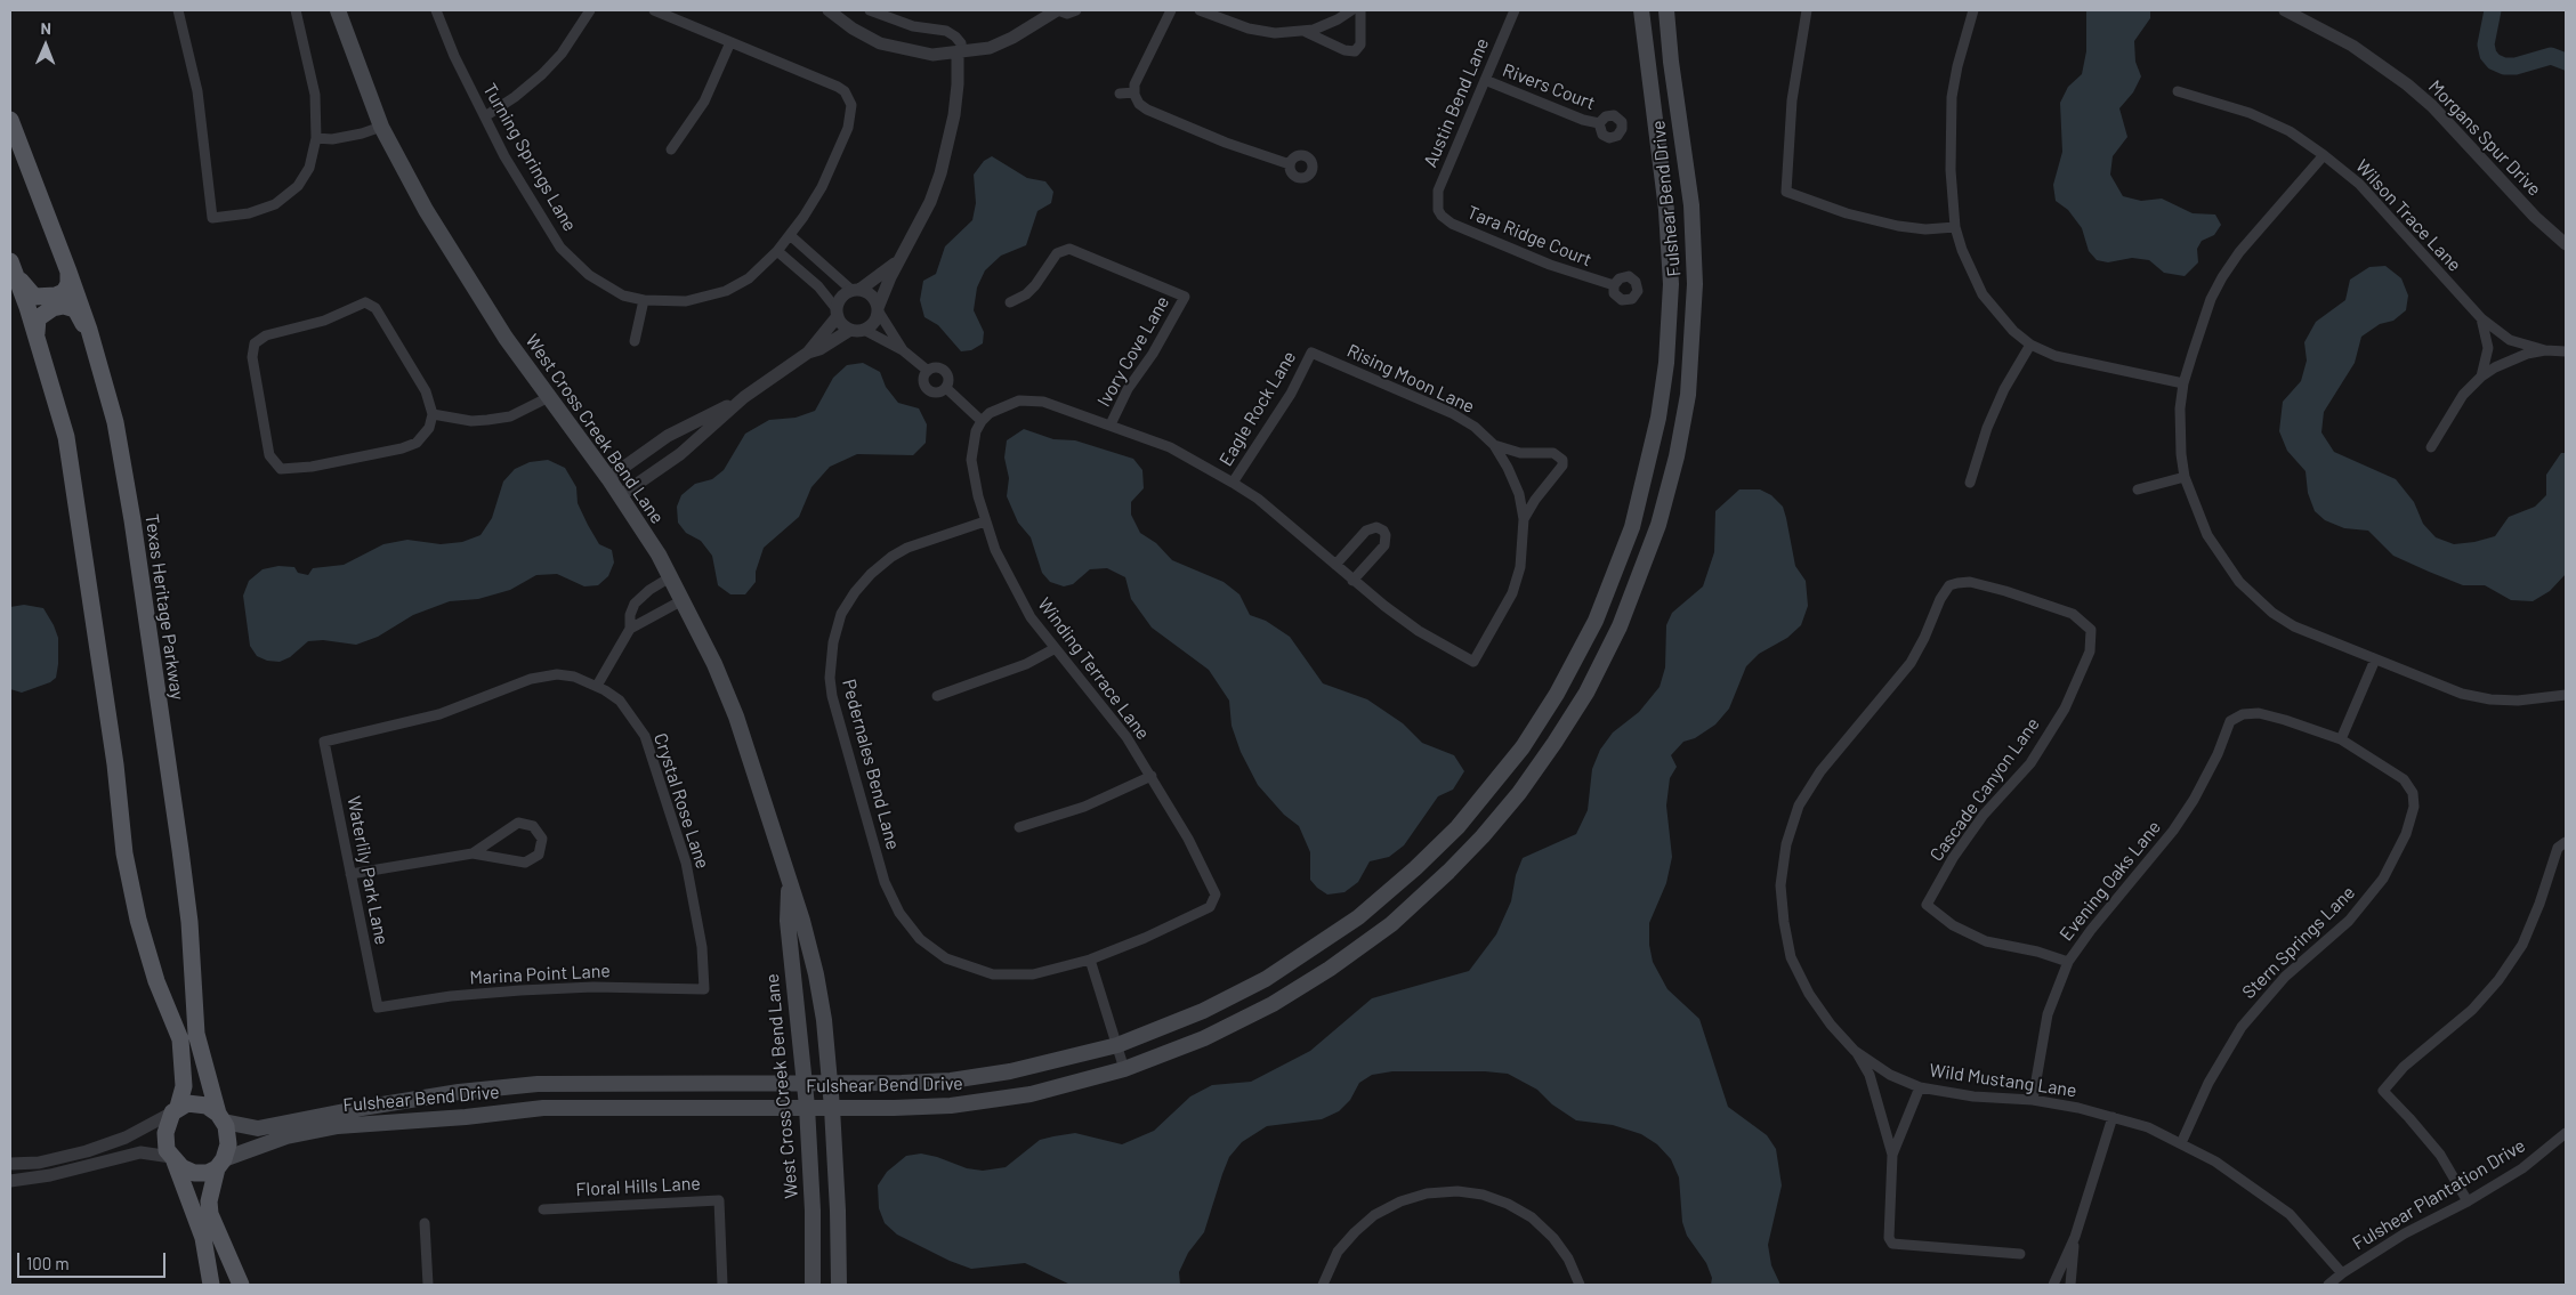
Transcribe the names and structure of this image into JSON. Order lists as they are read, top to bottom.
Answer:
{
  "streets": {
    "main road": ["Fulshear Bend Drive", "West Cross Creek Bend Lane", "Texas Heritage Parkway"],
    "street": [
      "Rivers Court",
      "Austin Bend Lane",
      "Morgans Spur Drive",
      "Turning Springs Lane",
      "Wilson Trace Lane",
      "Tara Ridge Court",
      "Ivory Cove Lane",
      "Rising Moon Lane",
      "Eagle Rock Lane",
      "Winding Terrace Lane",
      "Pedernales Bend Lane",
      "Cascade Canyon Lane",
      "Crystal Rose Lane",
      "Waterlily Park Lane",
      "Evening Oaks Lane",
      "Stern Springs Lane",
      "Marina Point Lane",
      "Wild Mustang Lane",
      "Floral Hills Lane",
      "Fulshear Plantation Drive"
    ]
  },
  "crossings": [
    ["Rivers Court", "Austin Bend Lane"],
    ["Austin Bend Lane", "Tara Ridge Court"],
    ["Fulshear Bend Drive", "West Cross Creek Bend Lane"],
    ["Fulshear Bend Drive", "Texas Heritage Parkway"],
    ["Rising Moon Lane", "Eagle Rock Lane"],
    ["Winding Terrace Lane", "Pedernales Bend Lane"],
    ["Cascade Canyon Lane", "Evening Oaks Lane"],
    ["Cascade Canyon Lane", "Wild Mustang Lane"],
    ["Crystal Rose Lane", "Waterlily Park Lane"],
    ["Crystal Rose Lane", "Marina Point Lane"],
    ["Waterlily Park Lane", "Marina Point Lane"],
    ["Evening Oaks Lane", "Stern Springs Lane"],
    ["Evening Oaks Lane", "Wild Mustang Lane"],
    ["Stern Springs Lane", "Wild Mustang Lane"],
    ["Wild Mustang Lane", "Fulshear Plantation Drive"]
  ],
  "scale_bar": "100 m",
  "north": "top"
}
